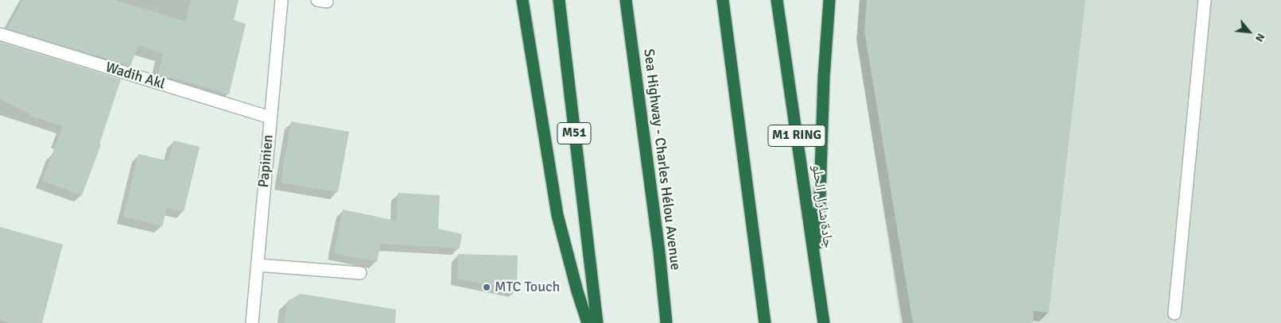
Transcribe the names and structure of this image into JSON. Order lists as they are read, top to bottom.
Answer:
{
  "streets": {
    "highway": [
      "M51",
      "M1 RING",
      "Sea Highway - Charles Hélou Avenue",
      "جادة شارل الحلو"
    ],
    "street": ["Wadih Akl", "Papinien"]
  },
  "crossings": [
    ["Wadih Akl", "Papinien"]
  ],
  "places": ["MTC Touch"],
  "north": "bottom right"
}
